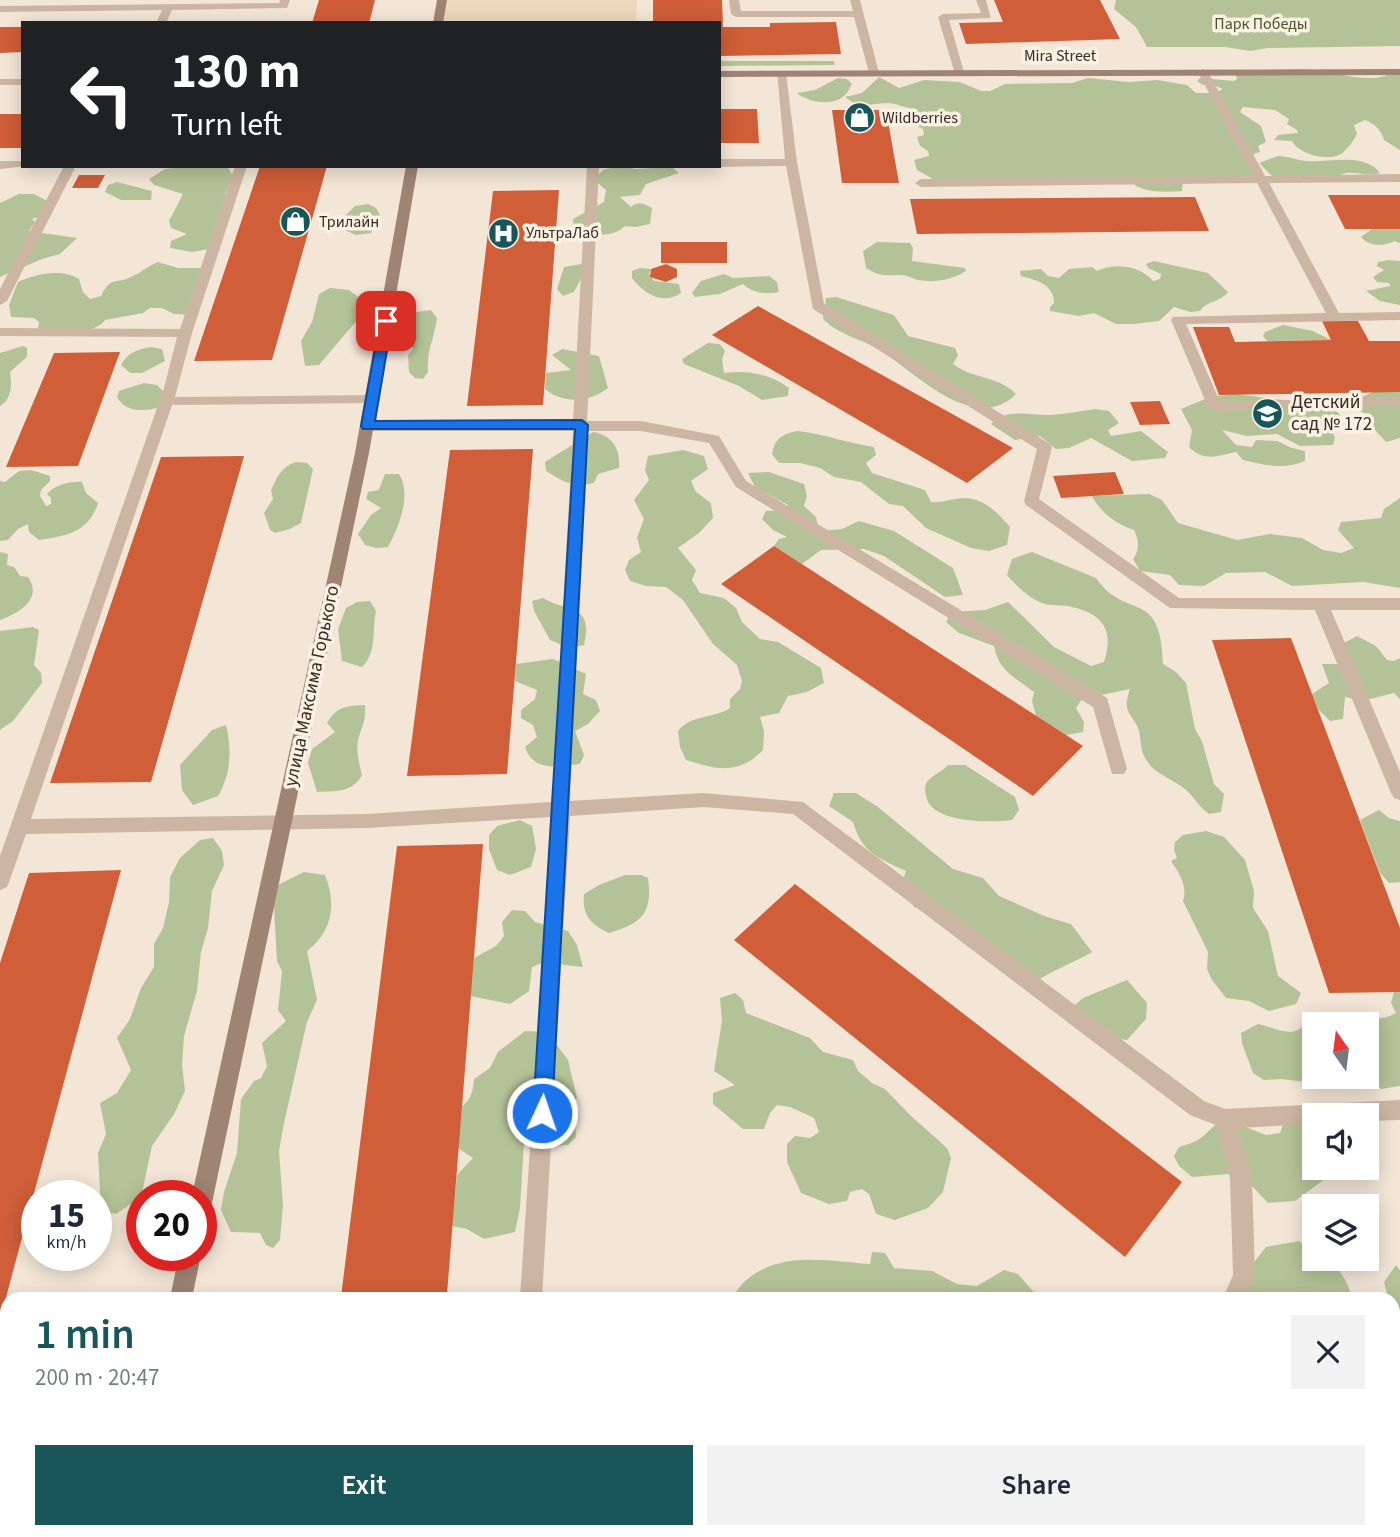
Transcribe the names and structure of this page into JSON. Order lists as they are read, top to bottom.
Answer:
{
  "streets": {
    "main road": ["Mira Street", "улица Максима Горького"]
  },
  "parks": ["Парк Победы"],
  "places": {
    "shop": ["Wildberries", "Трилайн"],
    "hospital": ["УльтраЛаб"],
    "school or university": ["Детский сад № 172"]
  },
  "north": "top",
  "page": {
    "turn": ["130 m", "Turn left"],
    "speed": "15 km/h",
    "limit": "20",
    "heading": ["1 min", "200 m · 20:47"],
    "buttons": ["Exit", "Share"]
  }
}
